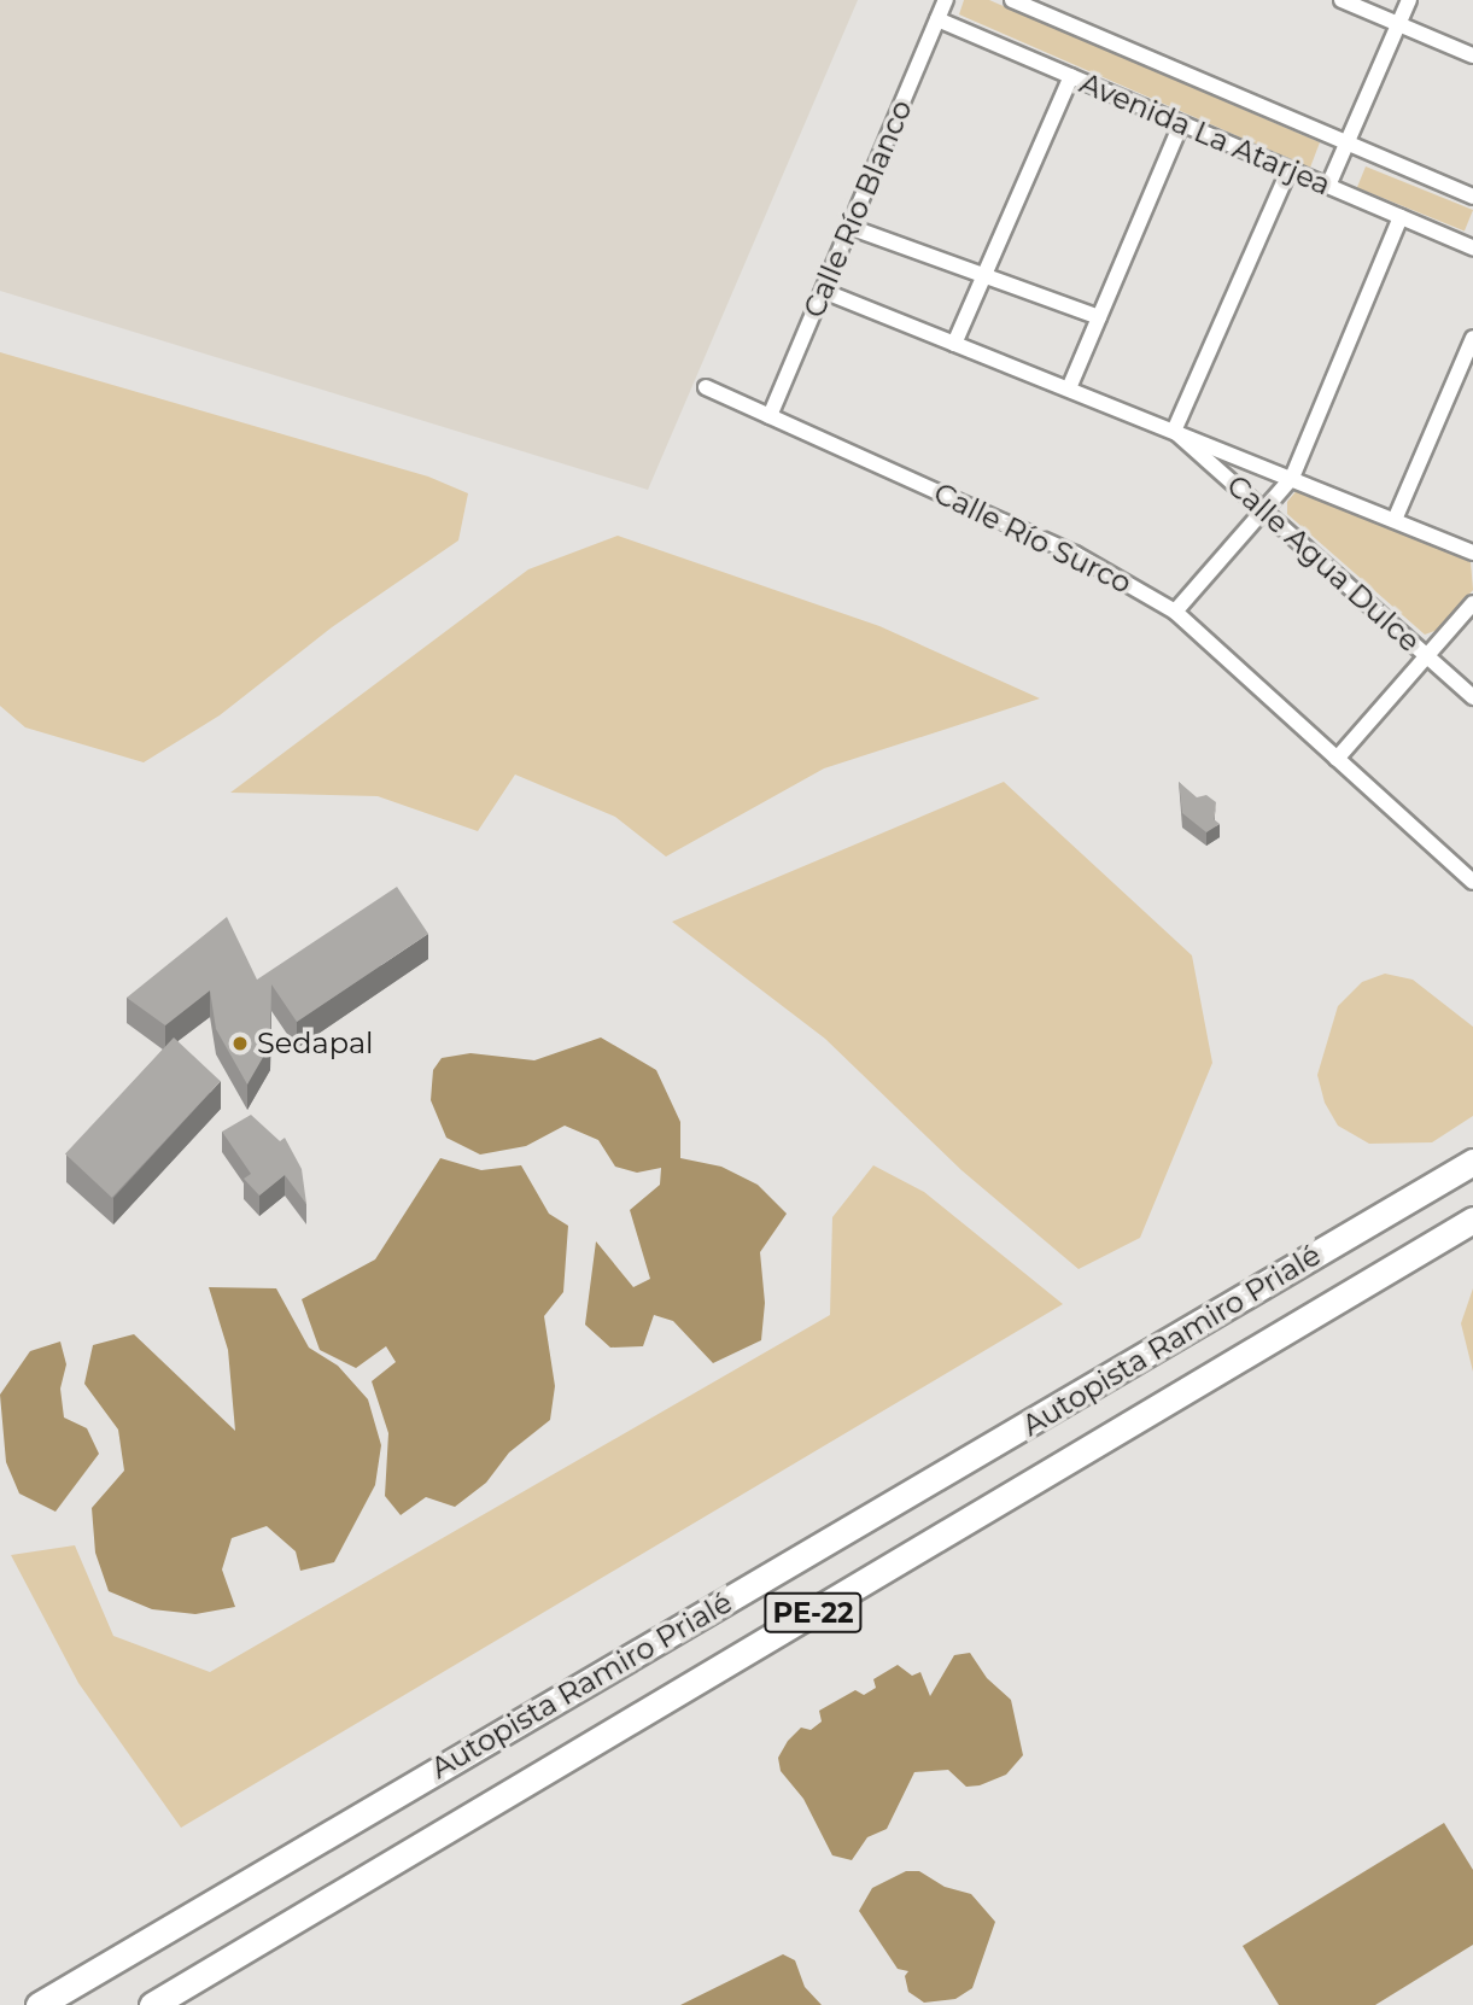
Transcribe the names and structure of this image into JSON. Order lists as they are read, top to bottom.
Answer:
{
  "streets": {
    "highway": ["Autopista Ramiro Prialé", "PE-22"],
    "street": [
      "Avenida La Atarjea",
      "Calle Río Blanco",
      "Calle Río Surco",
      "Calle Agua Dulce"
    ]
  },
  "crossings": [
    ["Avenida La Atarjea", "Calle Río Blanco"],
    ["Calle Río Blanco", "Calle Río Surco"],
    ["Calle Río Blanco", "Calle Agua Dulce"]
  ],
  "places": ["Sedapal"]
}
